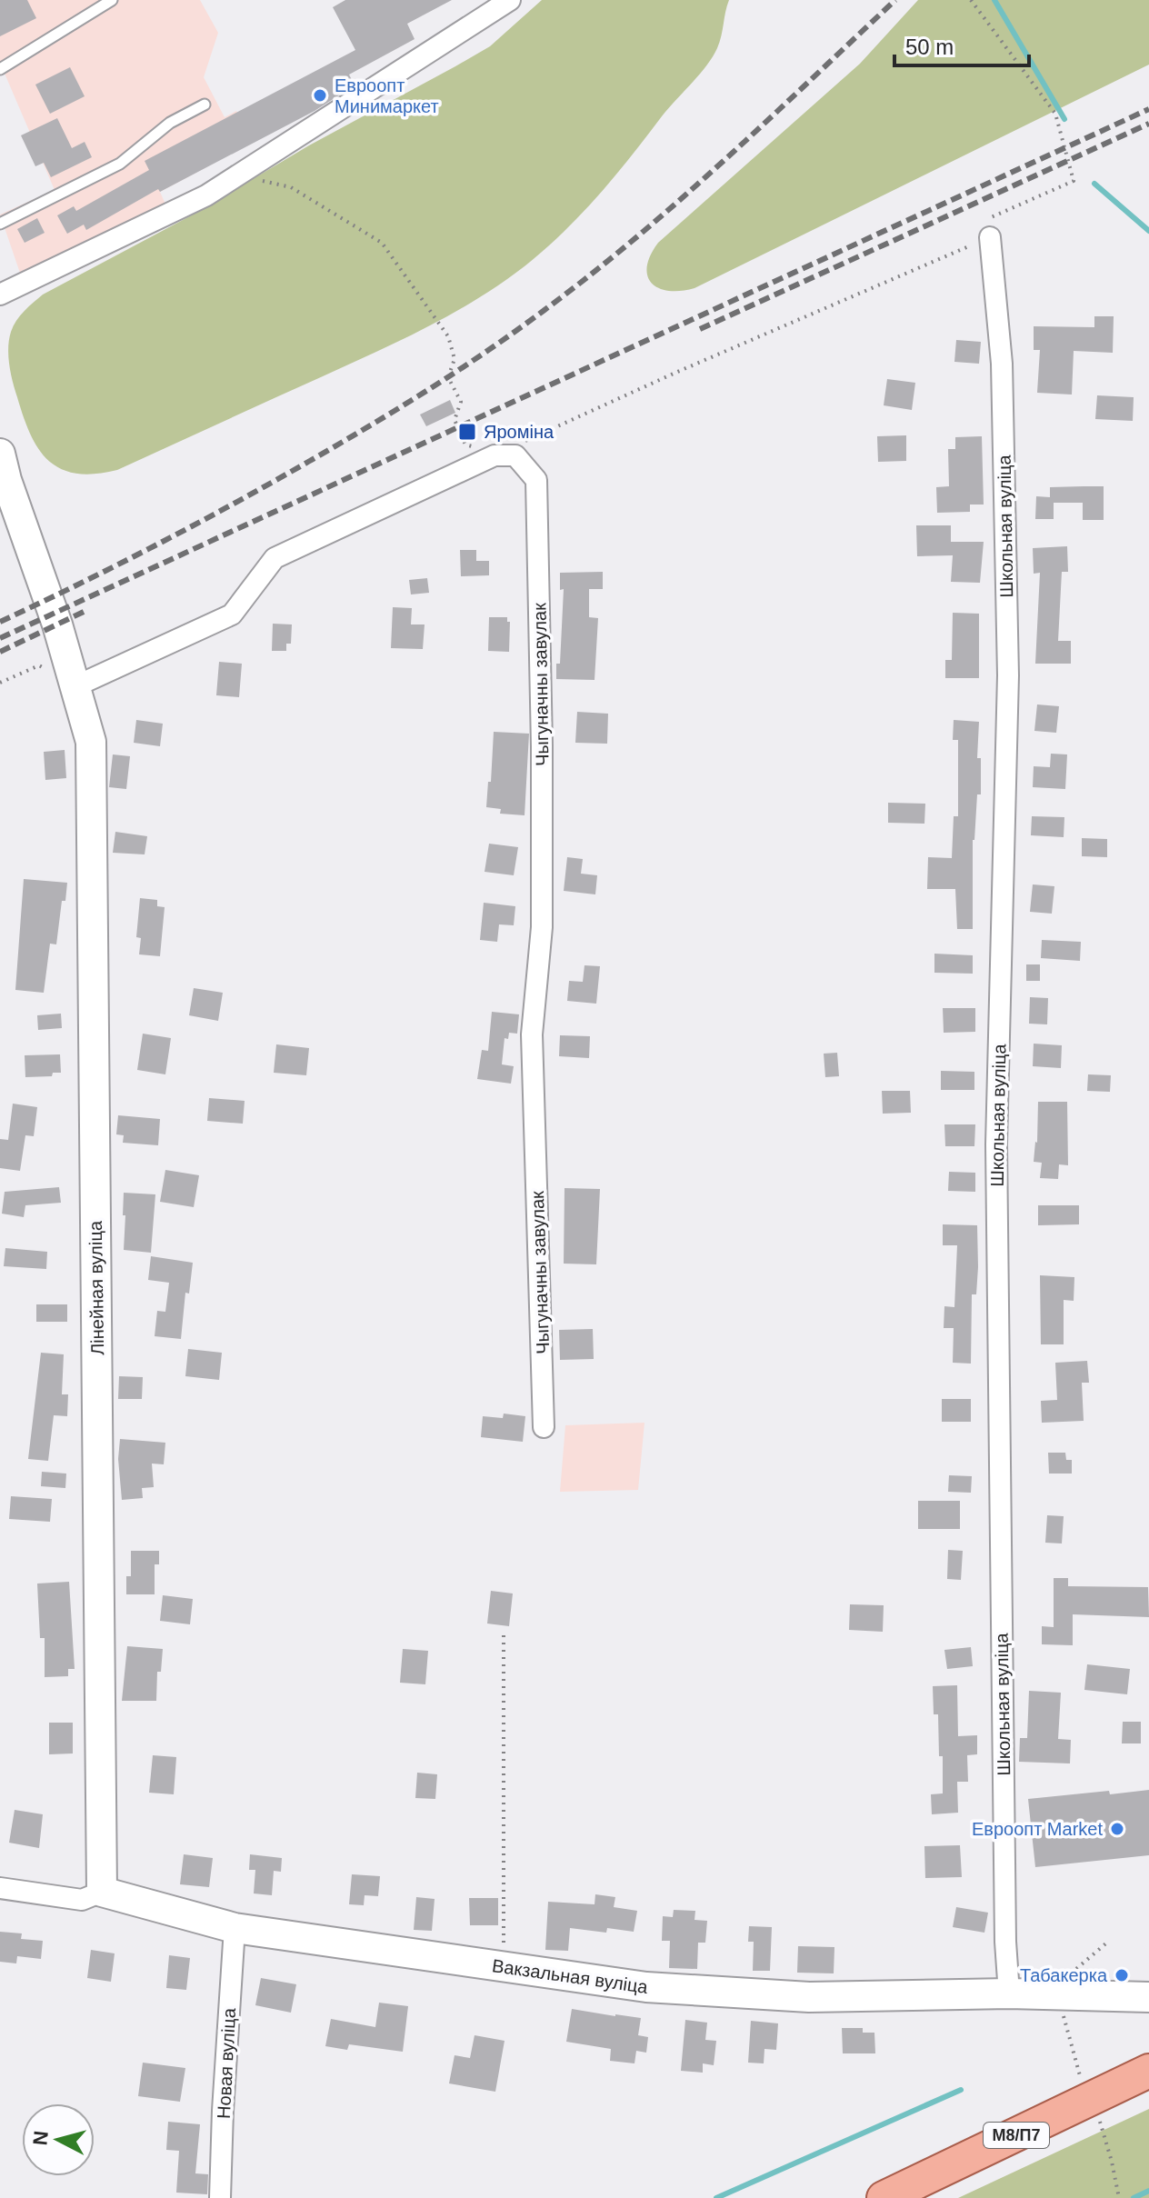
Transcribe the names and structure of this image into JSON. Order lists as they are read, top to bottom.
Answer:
{
  "streets": {
    "main road": ["М8/П7"],
    "street": [
      "Школьная вуліца",
      "Чыгуначны завулак",
      "Лінейная вуліца",
      "Вакзальная вуліца",
      "Новая вуліца"
    ]
  },
  "crossings": [
    ["Школьная вуліца", "Вакзальная вуліца"],
    ["Лінейная вуліца", "Вакзальная вуліца"],
    ["Вакзальная вуліца", "Новая вуліца"]
  ],
  "places": {
    "other": ["Евроопт Минимаркет", "Евроопт Market", "Табакерка"],
    "transit": ["Яроміна"]
  },
  "scale_bar": "50 m",
  "north": "left"
}
